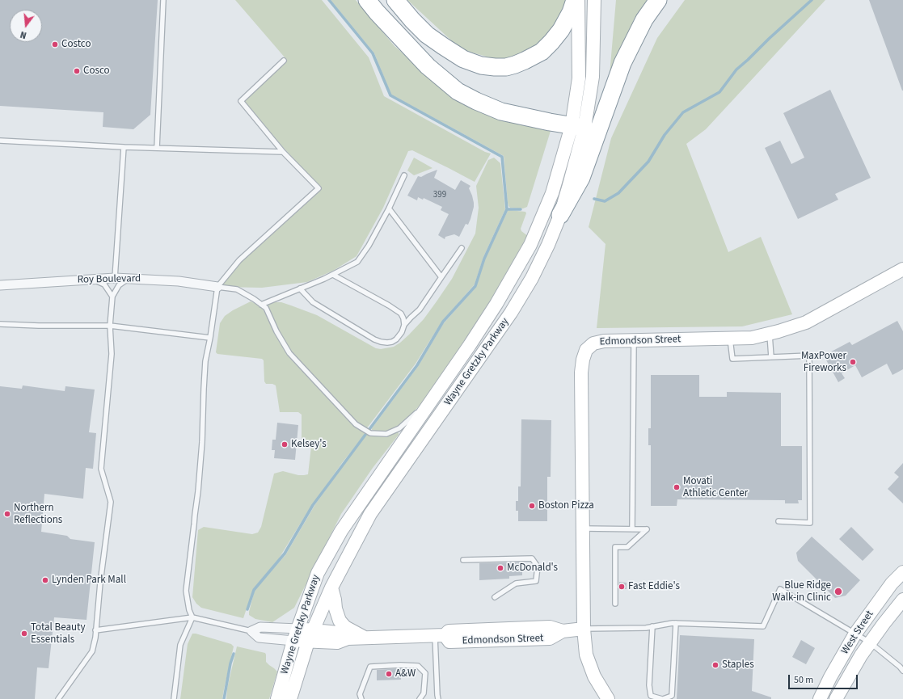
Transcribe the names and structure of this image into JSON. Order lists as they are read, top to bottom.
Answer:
{
  "streets": {
    "main road": ["Edmondson Street", "Wayne Gretzky Parkway", "West Street"],
    "street": ["Roy Boulevard"]
  },
  "crossings": [
    ["Edmondson Street", "Wayne Gretzky Parkway"]
  ],
  "places": [
    "Costco",
    "Cosco",
    "MaxPower Fireworks",
    "Kelsey's",
    "Movati Athletic Center",
    "Boston Pizza",
    "Northern Reflections",
    "McDonald's",
    "Lynden Park Mall",
    "Fast Eddie's",
    "Blue Ridge Walk-in Clinic",
    "Total Beauty Essentials",
    "Staples",
    "A&W"
  ],
  "house_numbers": ["399"],
  "scale_bar": "50 m",
  "north": "bottom"
}
